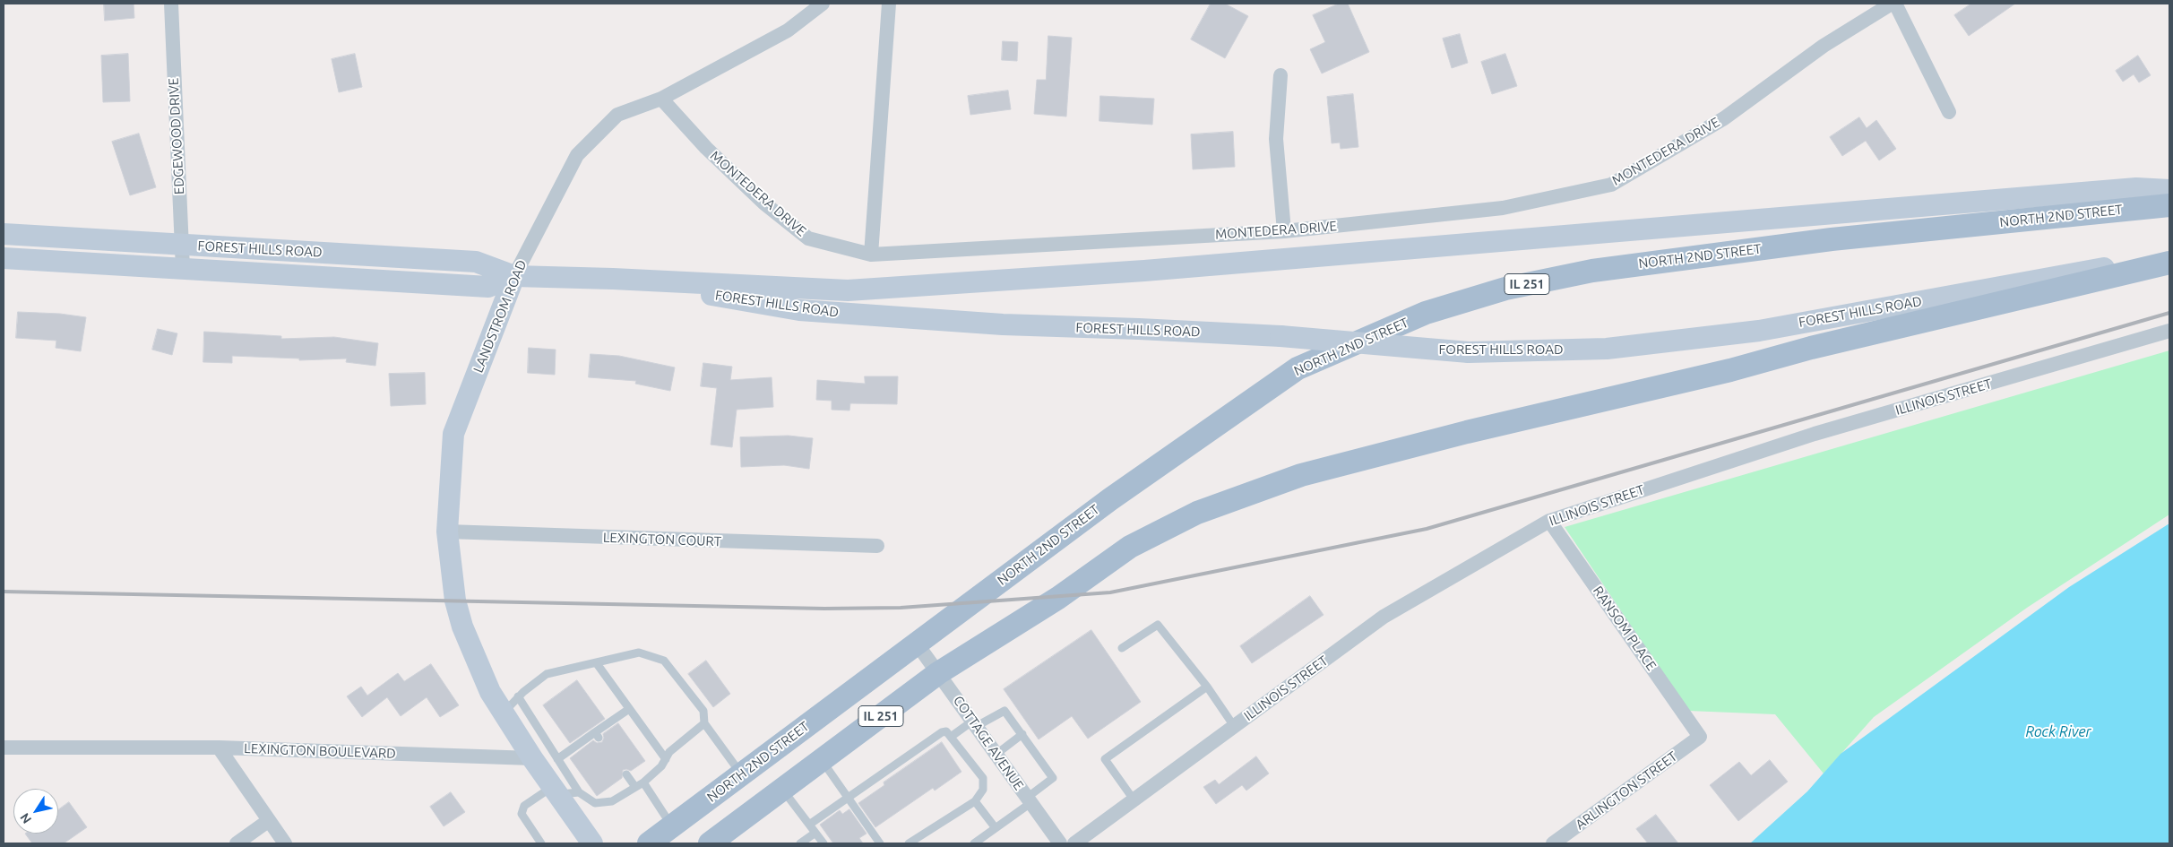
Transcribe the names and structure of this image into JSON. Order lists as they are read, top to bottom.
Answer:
{
  "streets": {
    "main road": ["NORTH 2ND STREET", "IL 251"],
    "street": [
      "EDGEWOOD DRIVE",
      "MONTEDERA DRIVE",
      "FOREST HILLS ROAD",
      "LANDSTROM ROAD",
      "ILLINOIS STREET",
      "LEXINGTON COURT",
      "RANSOM PLACE",
      "COTTAGE AVENUE",
      "LEXINGTON BOULEVARD",
      "ARLINGTON STREET"
    ]
  },
  "crossings": [
    ["EDGEWOOD DRIVE", "FOREST HILLS ROAD"],
    ["MONTEDERA DRIVE", "LANDSTROM ROAD"],
    ["NORTH 2ND STREET", "COTTAGE AVENUE"],
    ["FOREST HILLS ROAD", "LANDSTROM ROAD"],
    ["IL 251", "COTTAGE AVENUE"],
    ["LANDSTROM ROAD", "LEXINGTON COURT"],
    ["LANDSTROM ROAD", "LEXINGTON BOULEVARD"],
    ["ILLINOIS STREET", "RANSOM PLACE"],
    ["RANSOM PLACE", "ARLINGTON STREET"]
  ],
  "water": ["Rock River"],
  "north": "bottom left"
}
